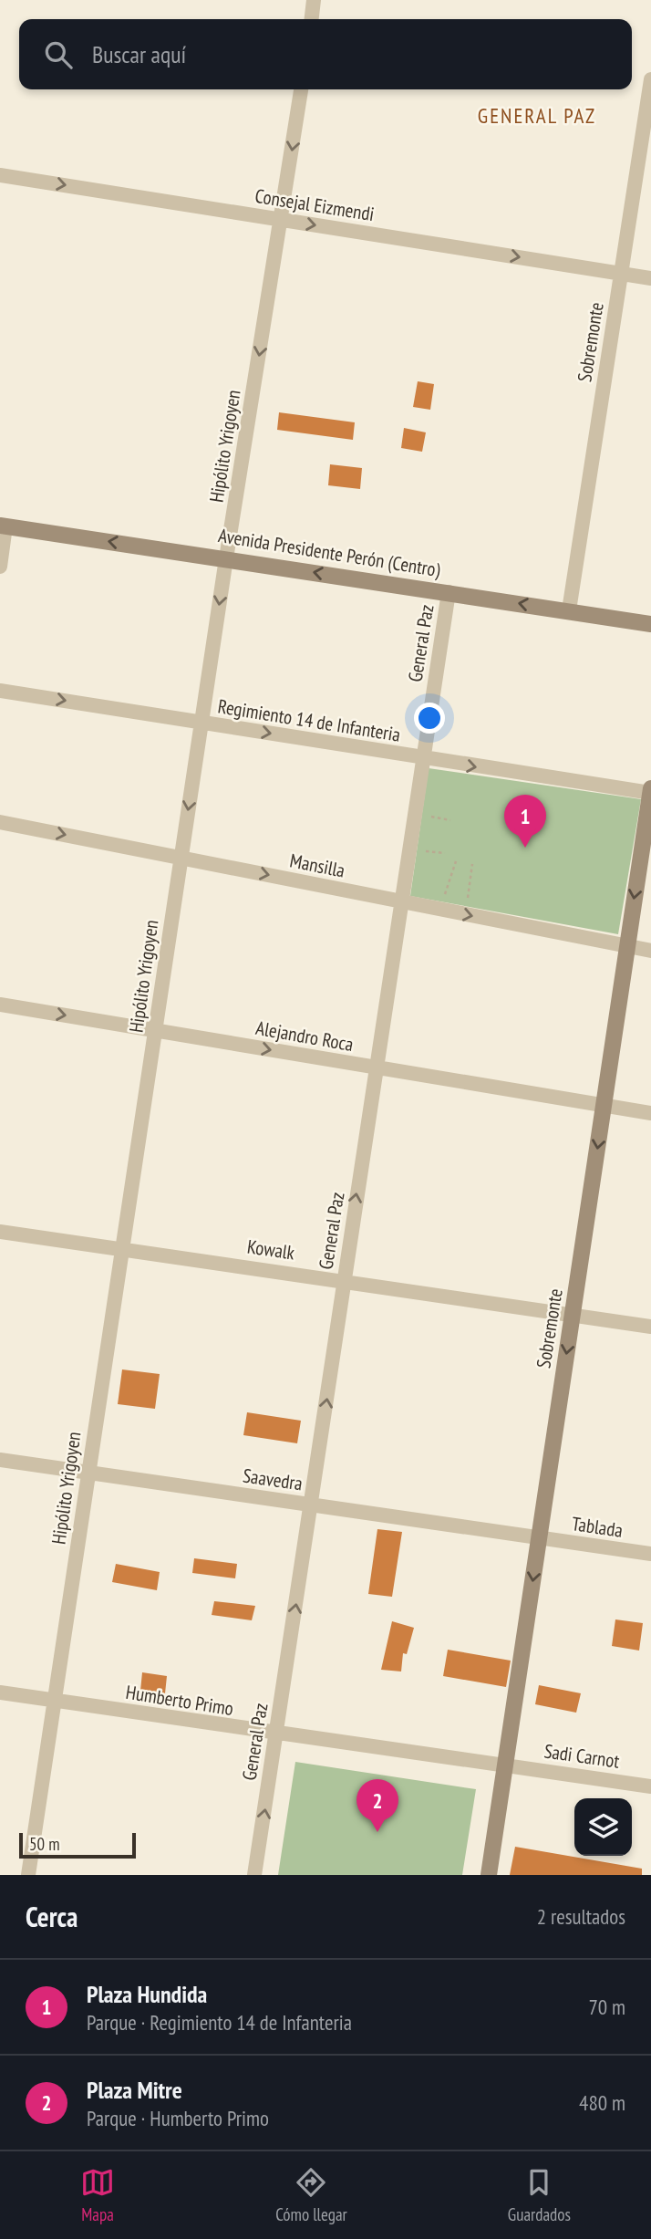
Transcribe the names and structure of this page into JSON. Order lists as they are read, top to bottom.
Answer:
{
  "streets": {
    "main road": ["Sobremonte", "Avenida Presidente Perón (Centro)"],
    "street": [
      "Consejal Eizmendi",
      "Hipólito Yrigoyen",
      "General Paz",
      "Regimiento 14 de Infanteria",
      "Mansilla",
      "Alejandro Roca",
      "Kowalk",
      "Saavedra",
      "Tablada",
      "Humberto Primo",
      "Sadi Carnot"
    ]
  },
  "crossings": [
    ["Consejal Eizmendi", "Sobremonte"],
    ["Consejal Eizmendi", "Hipólito Yrigoyen"],
    ["Sobremonte", "Avenida Presidente Perón (Centro)"],
    ["Sobremonte", "Regimiento 14 de Infanteria"],
    ["Sobremonte", "Mansilla"],
    ["Sobremonte", "Alejandro Roca"],
    ["Sobremonte", "Kowalk"],
    ["Sobremonte", "Saavedra"],
    ["Sobremonte", "Tablada"],
    ["Sobremonte", "Humberto Primo"],
    ["Sobremonte", "Sadi Carnot"],
    ["Hipólito Yrigoyen", "Avenida Presidente Perón (Centro)"],
    ["Hipólito Yrigoyen", "Regimiento 14 de Infanteria"],
    ["Hipólito Yrigoyen", "Mansilla"],
    ["Hipólito Yrigoyen", "Alejandro Roca"],
    ["Hipólito Yrigoyen", "Kowalk"],
    ["Hipólito Yrigoyen", "Saavedra"],
    ["Hipólito Yrigoyen", "Humberto Primo"],
    ["Avenida Presidente Perón (Centro)", "General Paz"],
    ["General Paz", "Regimiento 14 de Infanteria"],
    ["General Paz", "Mansilla"],
    ["General Paz", "Alejandro Roca"],
    ["General Paz", "Kowalk"],
    ["General Paz", "Saavedra"],
    ["General Paz", "Humberto Primo"],
    ["Saavedra", "Tablada"],
    ["Humberto Primo", "Sadi Carnot"]
  ],
  "one_way": [
    "Consejal Eizmendi",
    "Sobremonte",
    "Hipólito Yrigoyen",
    "Avenida Presidente Perón (Centro)",
    "General Paz",
    "Regimiento 14 de Infanteria",
    "Mansilla",
    "Alejandro Roca"
  ],
  "districts": ["GENERAL PAZ"],
  "scale_bar": "50 m",
  "page": {
    "search": "Buscar aquí",
    "pins": ["1", "2"],
    "scale": "50 m",
    "heading": ["Cerca", "2 resultados"],
    "list": [
      {
        "mark": "1",
        "name": "Plaza Hundida",
        "note": "Parque · Regimiento 14 de Infanteria",
        "value": "70 m"
      },
      {
        "mark": "2",
        "name": "Plaza Mitre",
        "note": "Parque · Humberto Primo",
        "value": "480 m"
      }
    ],
    "nav": ["Mapa", "Cómo llegar", "Guardados"]
  }
}
